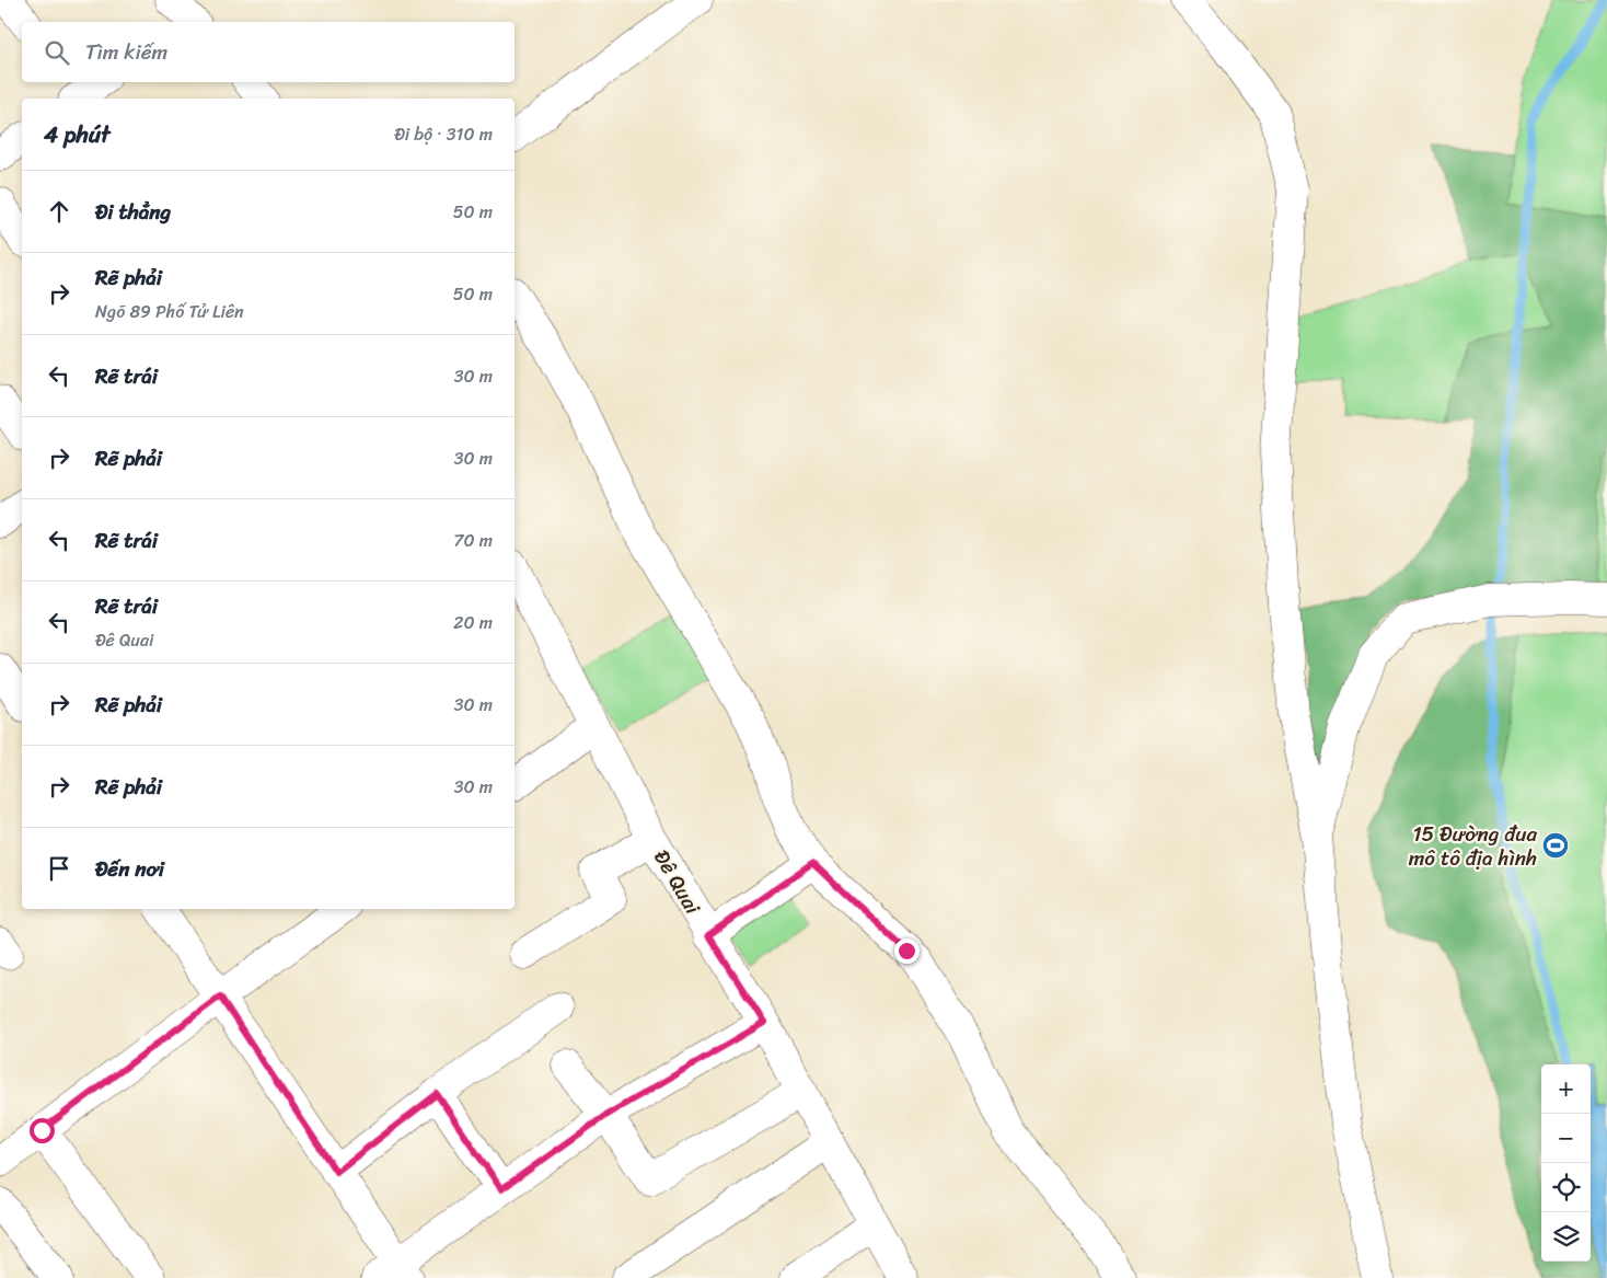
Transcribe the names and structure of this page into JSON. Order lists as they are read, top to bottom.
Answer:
{
  "streets": {
    "street": ["Đê Quai"]
  },
  "places": {
    "sports": ["15 Đường đua mô tô địa hình"]
  },
  "page": {
    "search": "Tìm kiếm",
    "heading": ["4 phút", "Đi bộ · 310 m"],
    "list": [
      ["Đi thẳng", "50 m"],
      ["Rẽ phải", "Ngõ 89 Phố Tử Liên", "50 m"],
      ["Rẽ trái", "30 m"],
      ["Rẽ phải", "30 m"],
      ["Rẽ trái", "70 m"],
      ["Rẽ trái", "Đê Quai", "20 m"],
      ["Rẽ phải", "30 m"],
      ["Rẽ phải", "30 m"],
      "Đến nơi"
    ],
    "map_buttons": ["+", "−"]
  }
}
